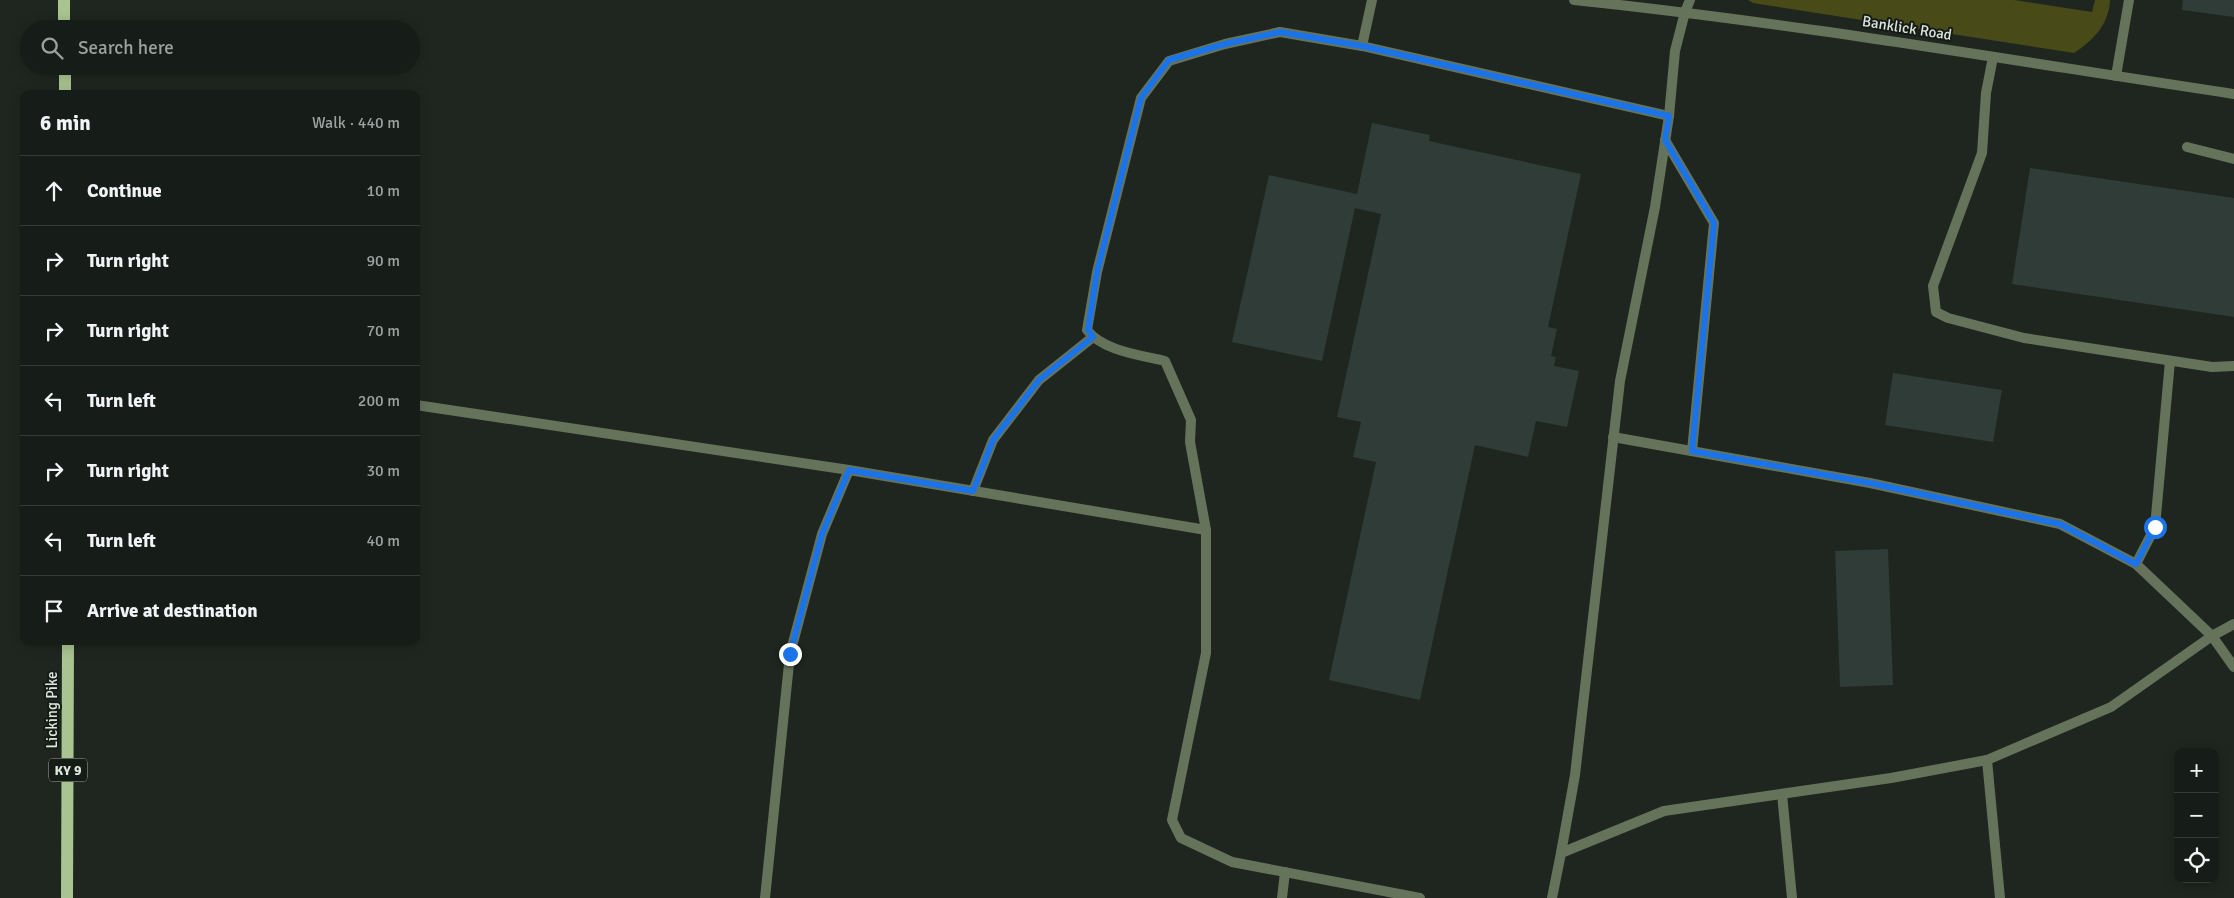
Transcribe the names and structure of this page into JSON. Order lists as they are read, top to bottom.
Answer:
{
  "streets": {
    "main road": ["Licking Pike", "KY 9"],
    "street": ["Banklick Road"]
  },
  "page": {
    "search": "Search here",
    "heading": ["6 min", "Walk · 440 m"],
    "list": [
      ["Continue", "10 m"],
      ["Turn right", "90 m"],
      ["Turn right", "70 m"],
      ["Turn left", "200 m"],
      ["Turn right", "30 m"],
      ["Turn left", "40 m"],
      "Arrive at destination"
    ],
    "map_buttons": ["+", "−"]
  }
}
